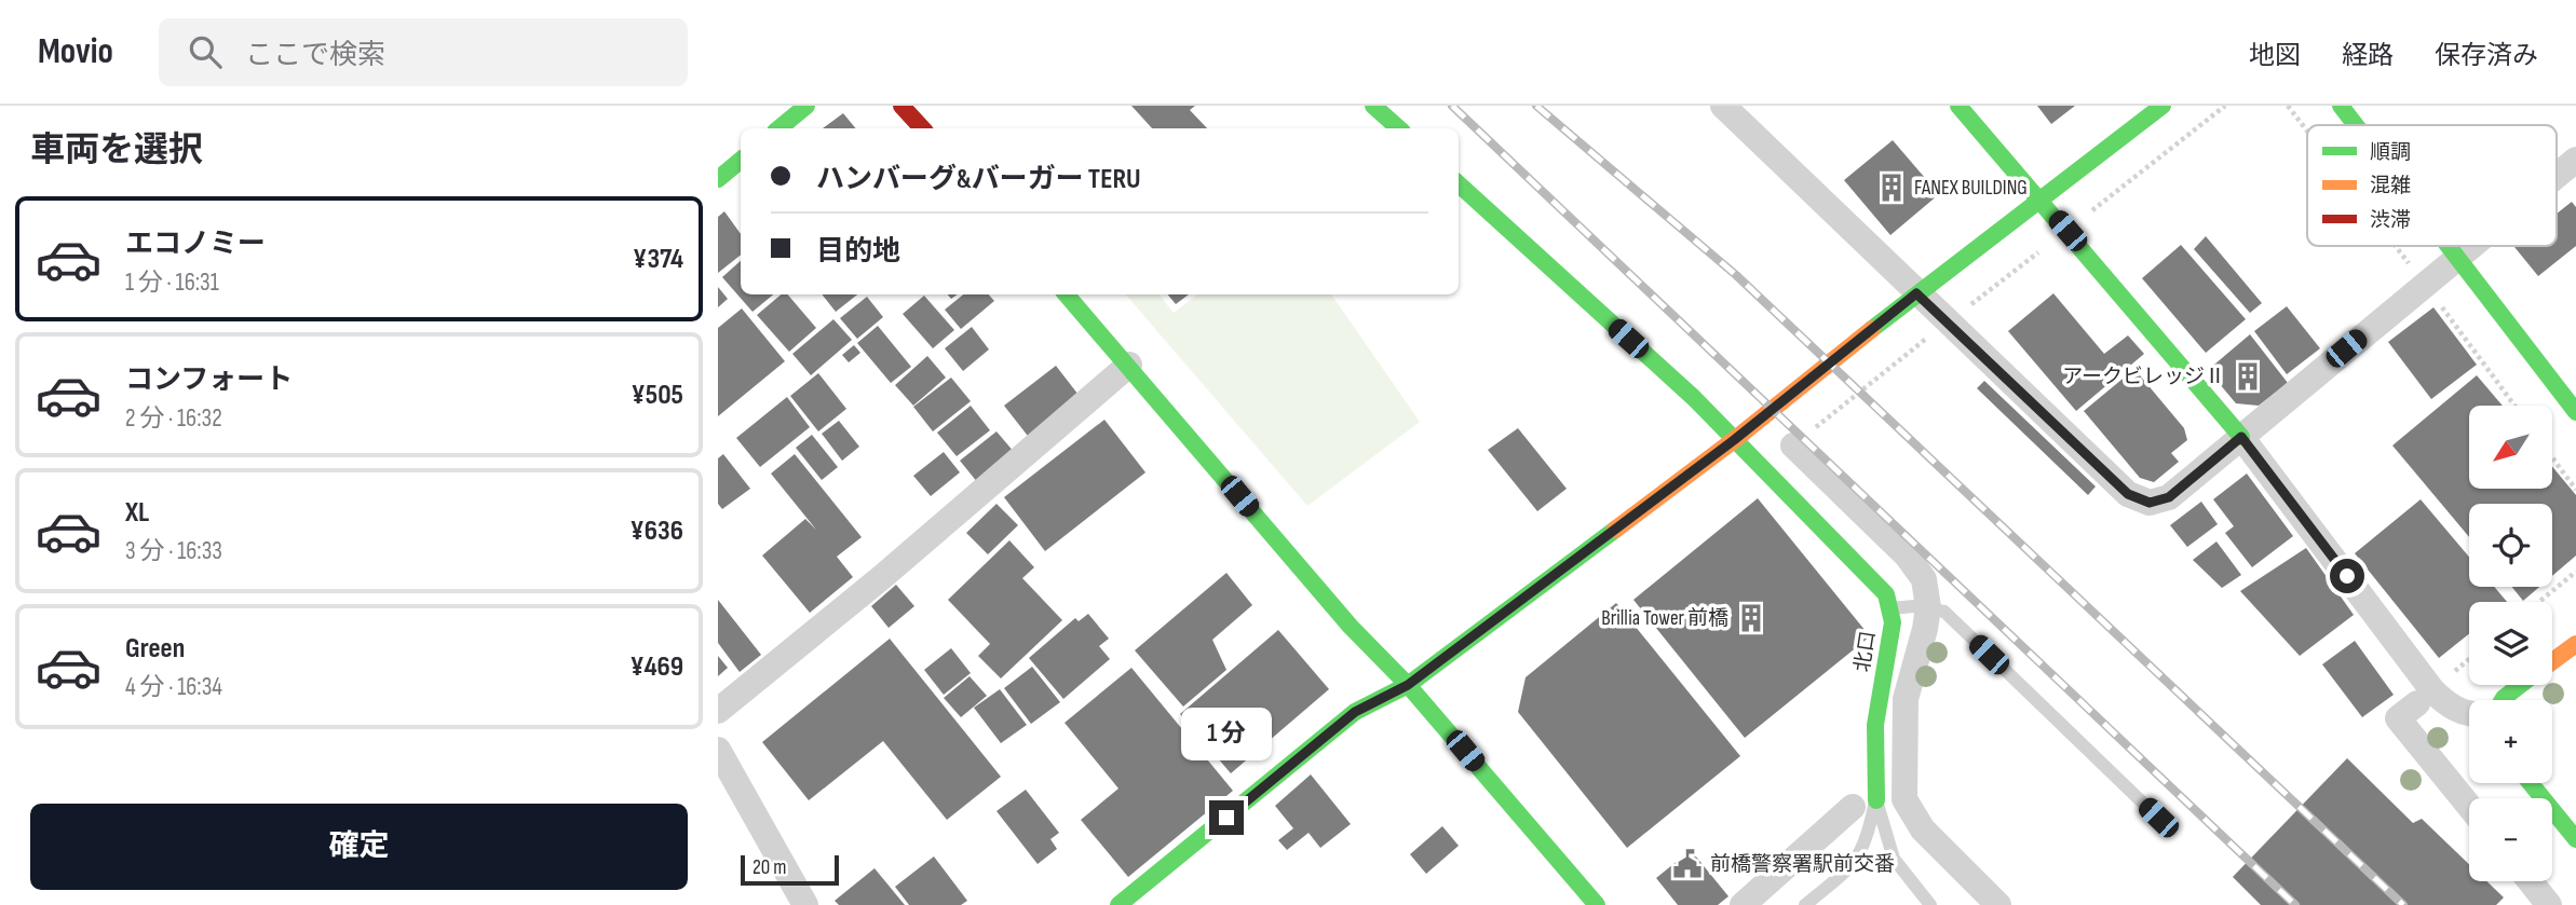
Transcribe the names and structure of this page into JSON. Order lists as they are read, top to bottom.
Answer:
{
  "streets": {
    "street": ["北口"]
  },
  "places": {
    "building": ["FANEX BUILDING", "アークビレッジⅡ", "Brillia Tower 前橋"],
    "public building": ["前橋警察署駅前交番"]
  },
  "legend": ["順調", "混雑", "渋滞"],
  "scale_bar": "20 m",
  "north": "bottom left",
  "page": {
    "header": "Movio",
    "search": "ここで検索",
    "nav": ["地図", "経路", "保存済み"],
    "heading": "車両を選択",
    "banner": ["ハンバーグ&バーガー TERU", "目的地"],
    "list": [
      {
        "name": "エコノミー",
        "note": "1 分 · 16:31",
        "value": "¥374"
      },
      {
        "name": "コンフォート",
        "note": "2 分 · 16:32",
        "value": "¥505"
      },
      {
        "name": "XL",
        "note": "3 分 · 16:33",
        "value": "¥636"
      },
      {
        "name": "Green",
        "note": "4 分 · 16:34",
        "value": "¥469"
      }
    ],
    "map_buttons": ["+", "−"],
    "bubble": "1 分",
    "buttons": "確定",
    "scale": "20 m"
  }
}
